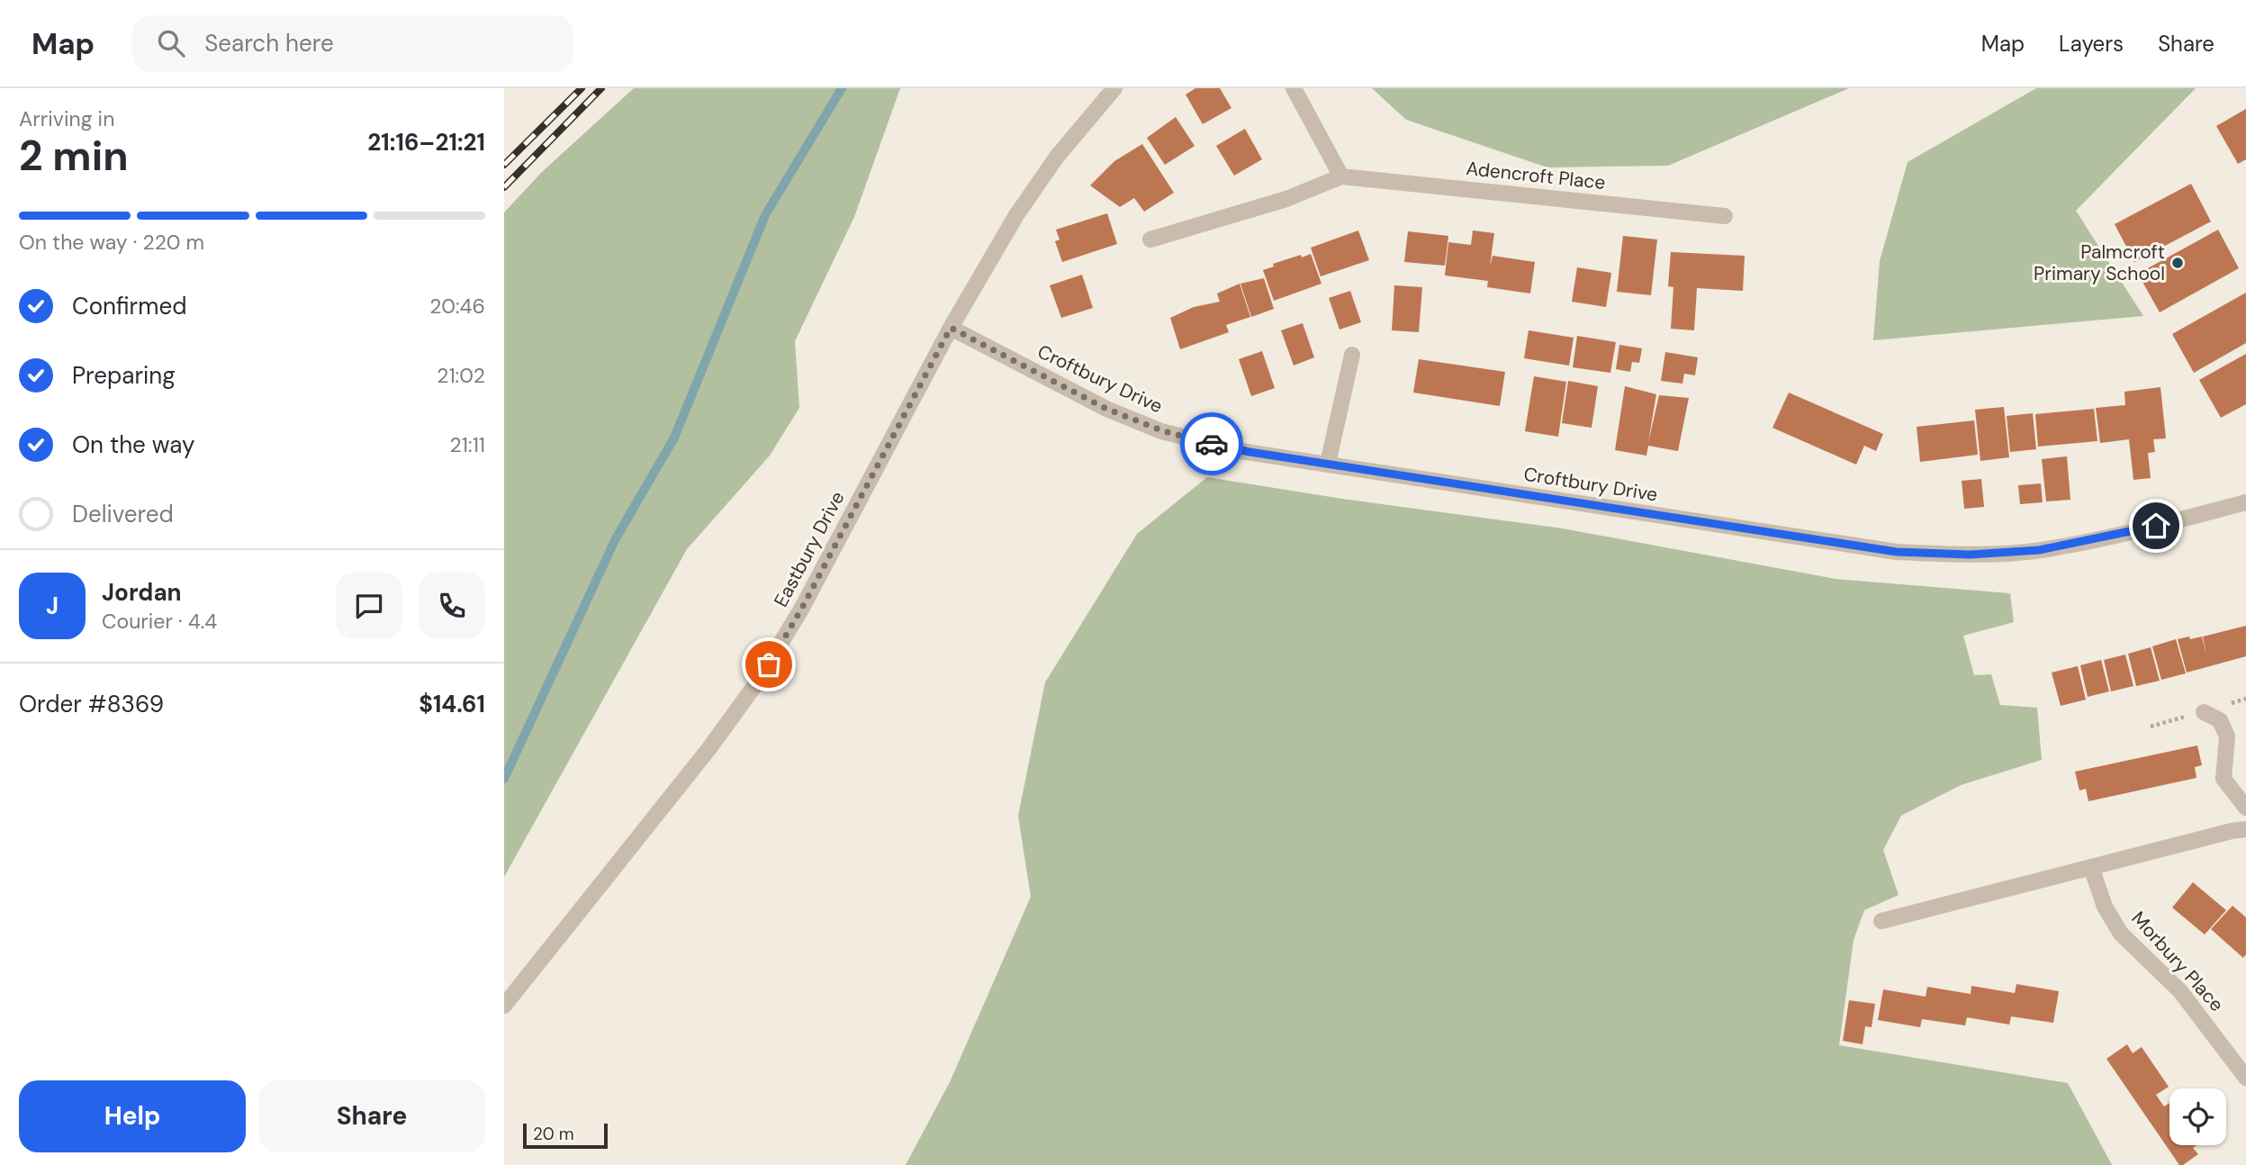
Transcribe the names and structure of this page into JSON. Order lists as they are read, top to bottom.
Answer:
{
  "streets": {
    "street": [
      "Adencroft Place",
      "Croftbury Drive",
      "Eastbury Drive",
      "Morbury Place"
    ]
  },
  "crossings": [
    ["Croftbury Drive", "Eastbury Drive"]
  ],
  "places": ["Palmcroft Primary School"],
  "scale_bar": "20 m",
  "page": {
    "header": "Map",
    "search": "Search here",
    "nav": ["Map", "Layers", "Share"],
    "heading": ["2 min", "Arriving in", "21:16–21:21"],
    "panel": [
      "Jordan",
      "Courier · 4.4",
      "Order #8369",
      "$14.61"
    ],
    "bar": "On the way · 220 m",
    "list": [
      ["Confirmed", "20:46"],
      ["Preparing", "21:02"],
      ["On the way", "21:11"],
      "Delivered"
    ],
    "round": "J",
    "buttons": ["Help", "Share"],
    "scale": "20 m"
  }
}
